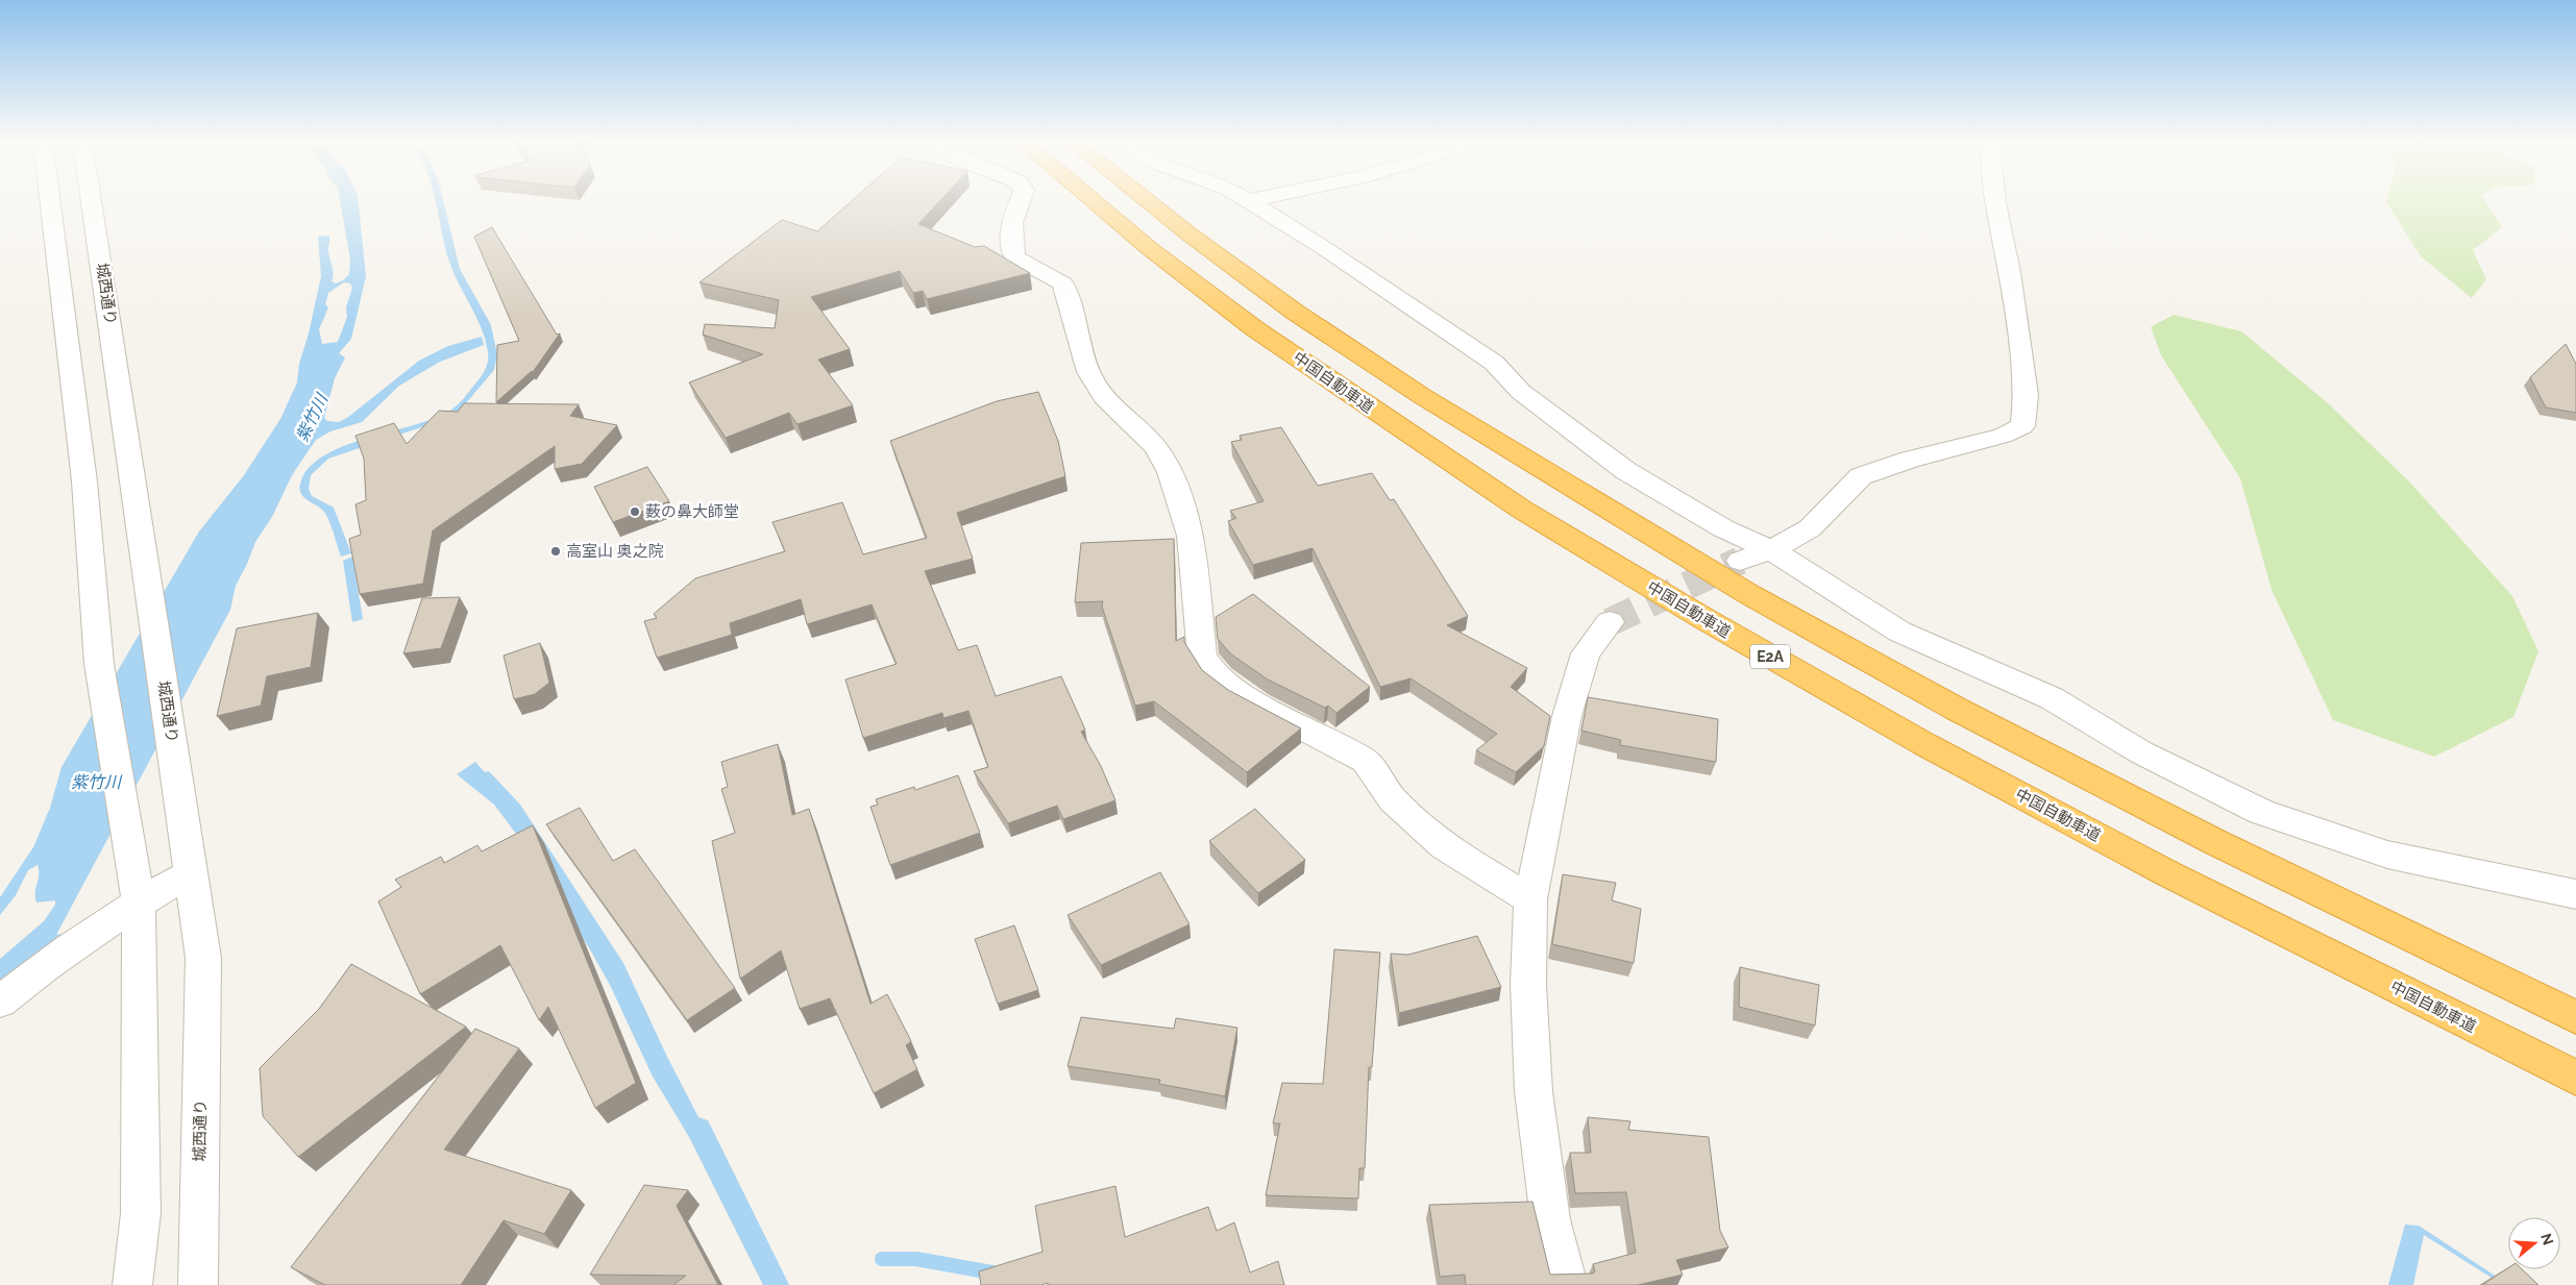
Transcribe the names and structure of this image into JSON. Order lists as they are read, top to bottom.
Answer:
{
  "streets": {
    "highway": ["中国自動車道", "E2A"],
    "street": ["城西通り"]
  },
  "water": ["紫竹川"],
  "places": ["薮の鼻大師堂", "高室山 奥之院"],
  "north": "right"
}
